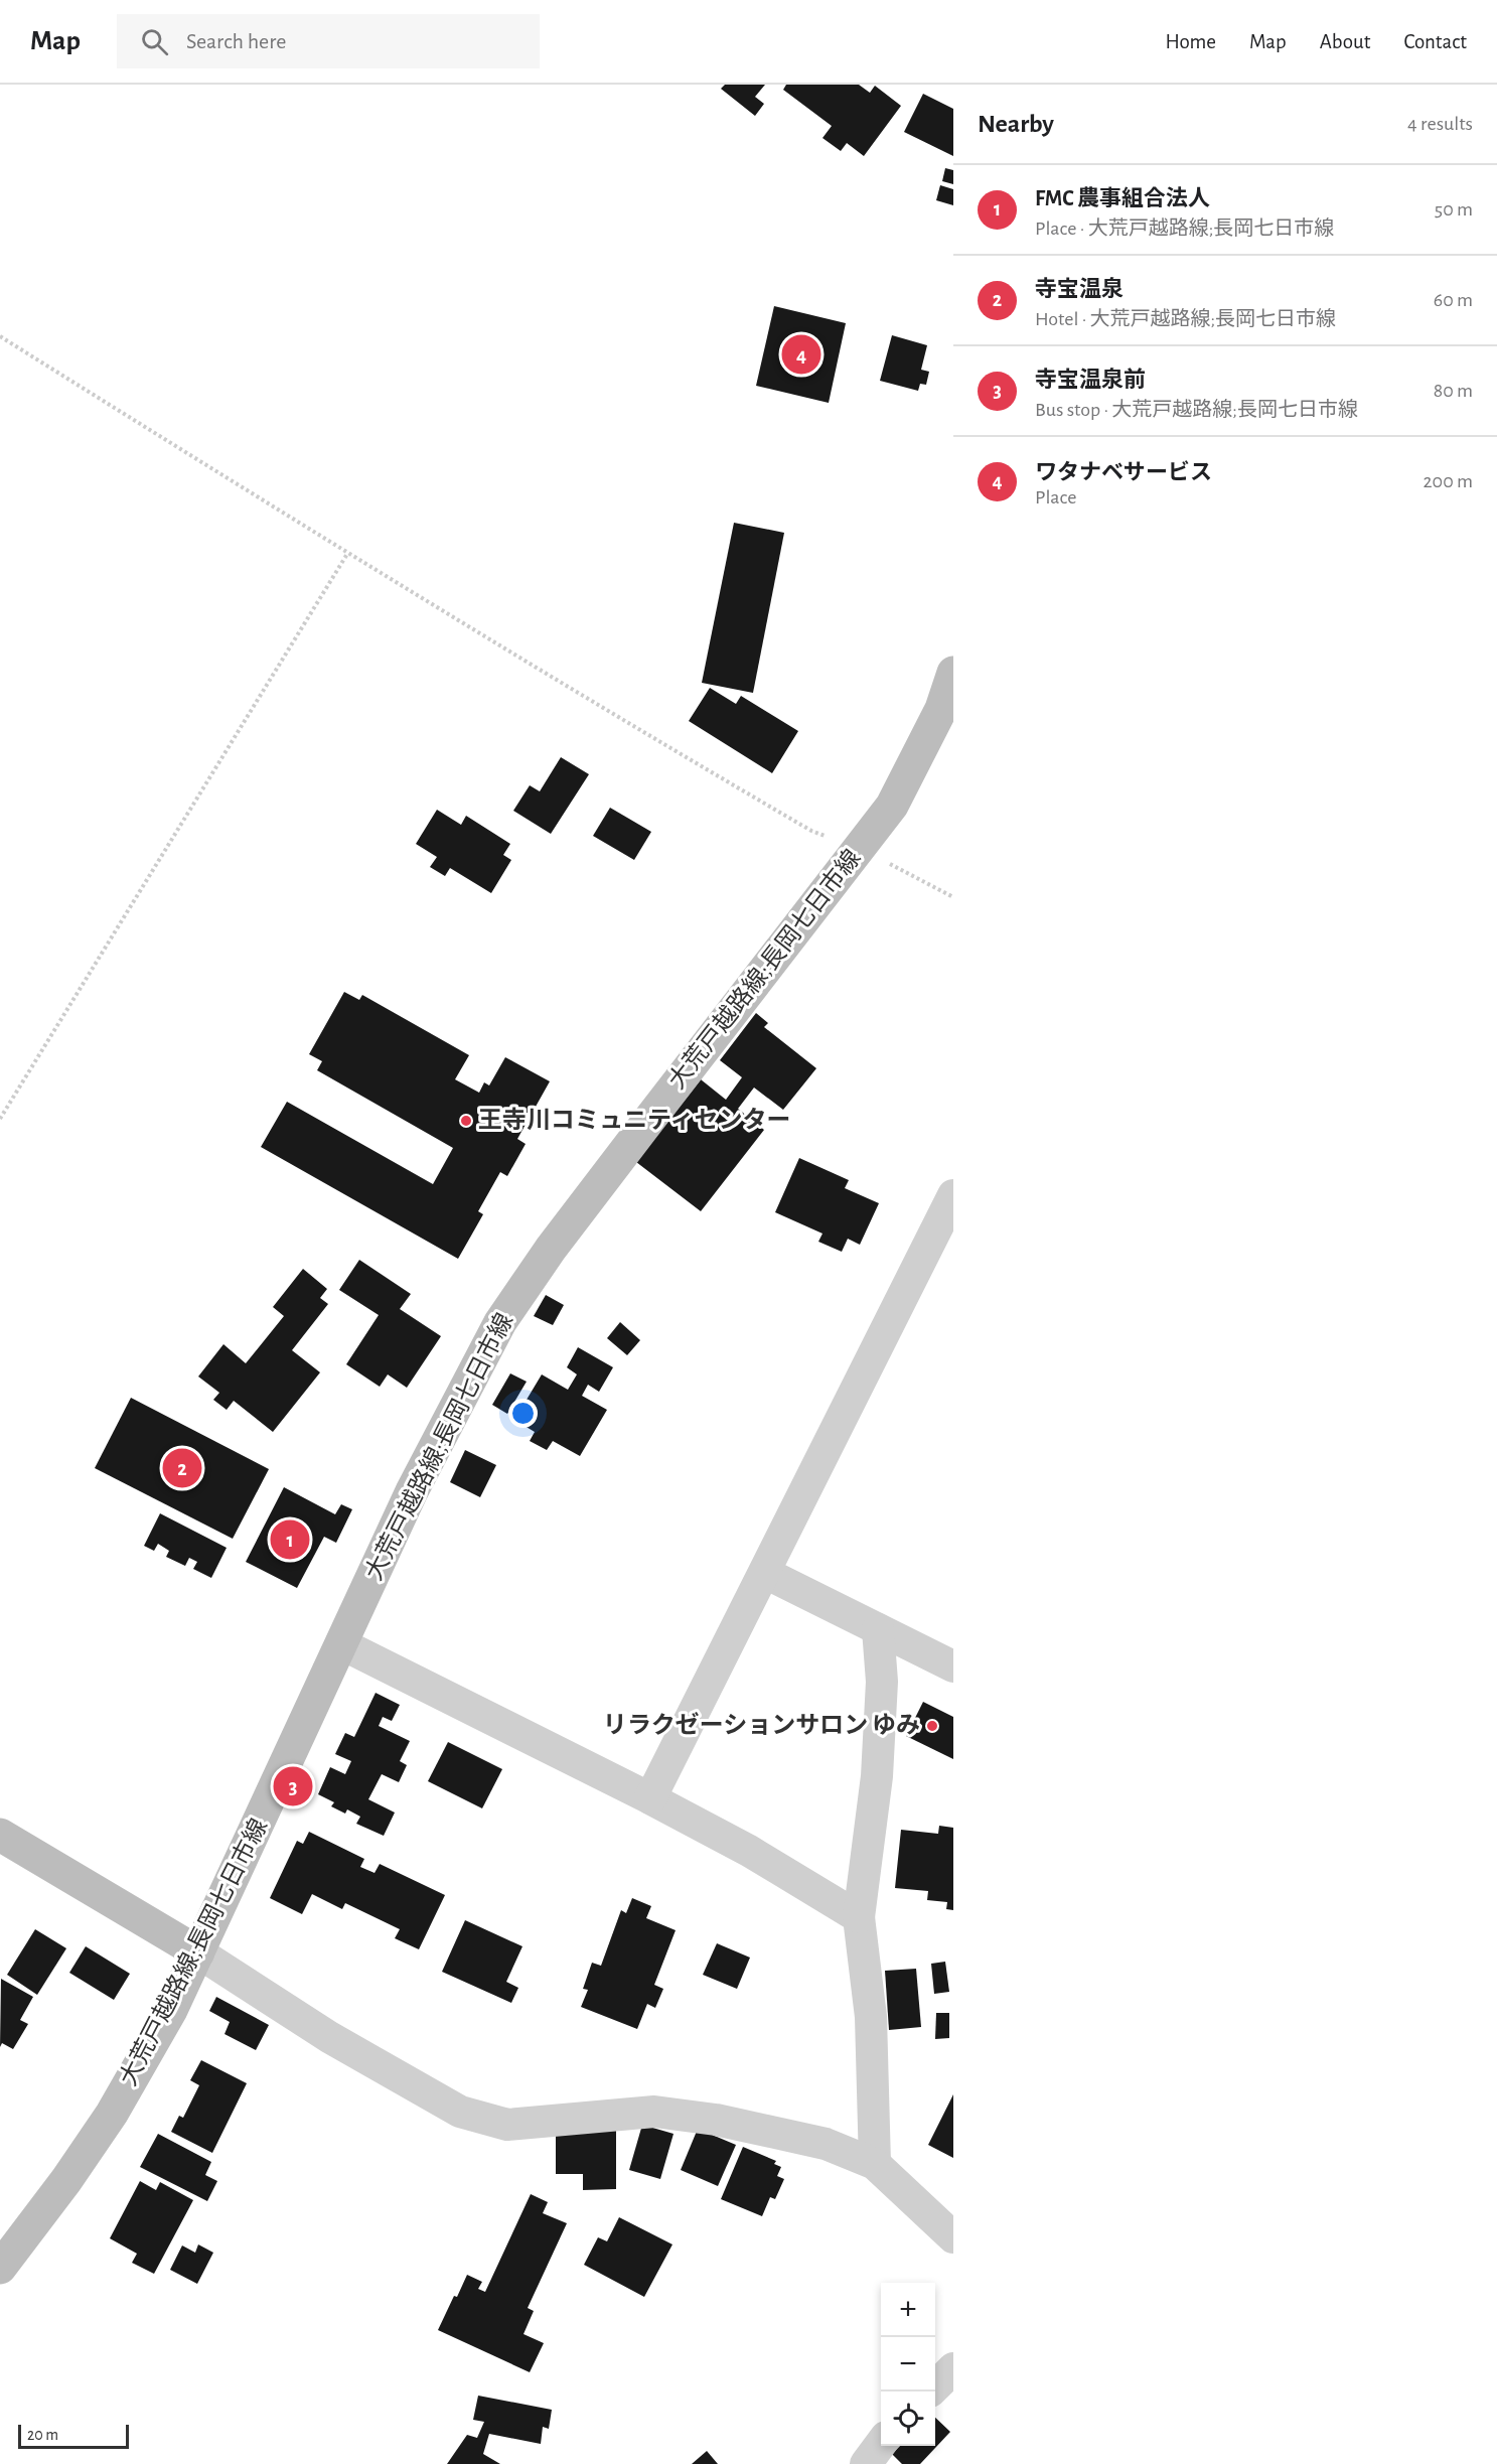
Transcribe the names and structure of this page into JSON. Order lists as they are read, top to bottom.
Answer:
{
  "streets": {
    "main road": ["大荒戸越路線;長岡七日市線"]
  },
  "places": ["王寺川コミュニティセンター", "リラクゼーションサロン ゆみ"],
  "scale_bar": "20 m",
  "page": {
    "header": "Map",
    "search": "Search here",
    "nav": [
      "Home",
      "Map",
      "About",
      "Contact"
    ],
    "heading": ["Nearby", "4 results"],
    "list": [
      {
        "mark": "1",
        "name": "FMC 農事組合法人",
        "note": "Place · 大荒戸越路線;長岡七日市線",
        "value": "50 m"
      },
      {
        "mark": "2",
        "name": "寺宝温泉",
        "note": "Hotel · 大荒戸越路線;長岡七日市線",
        "value": "60 m"
      },
      {
        "mark": "3",
        "name": "寺宝温泉前",
        "note": "Bus stop · 大荒戸越路線;長岡七日市線",
        "value": "80 m"
      },
      {
        "mark": "4",
        "name": "ワタナベサービス",
        "note": "Place",
        "value": "200 m"
      }
    ],
    "pins": [
      "4",
      "2",
      "1",
      "3"
    ],
    "map_buttons": ["+", "−"],
    "scale": "20 m"
  }
}
